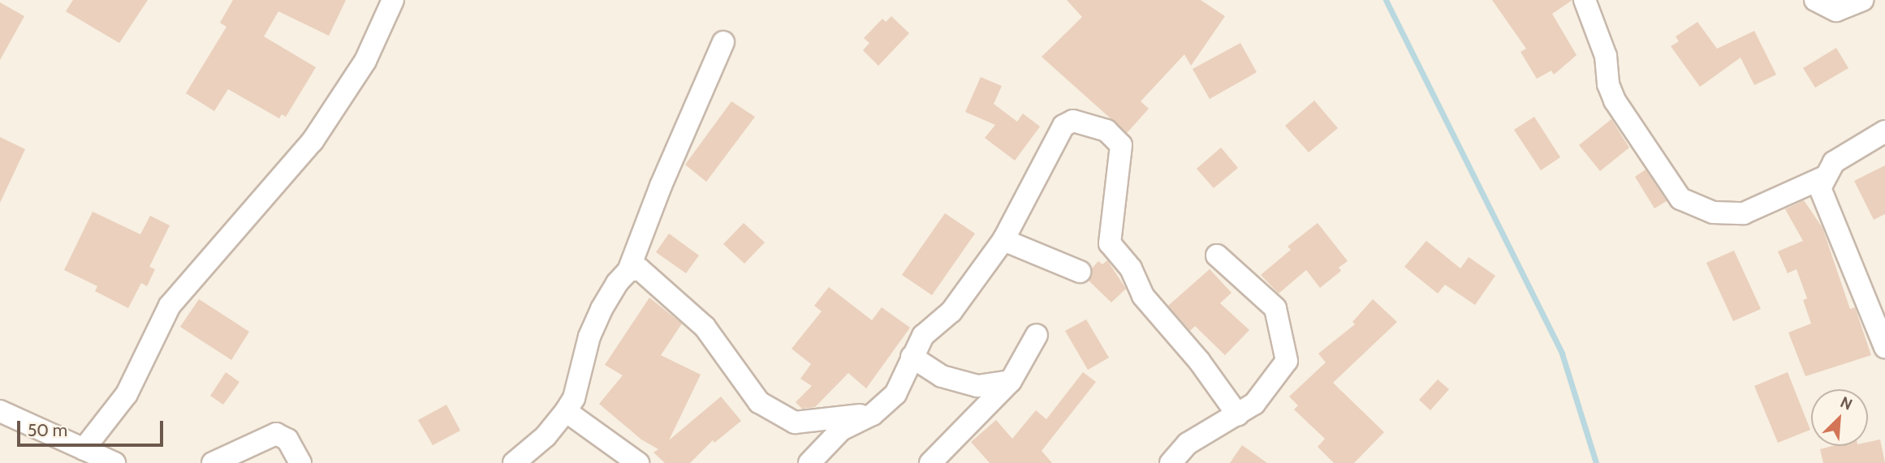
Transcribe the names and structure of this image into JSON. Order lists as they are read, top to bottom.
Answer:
{
  "scale_bar": "50 m",
  "north": "top right"
}
